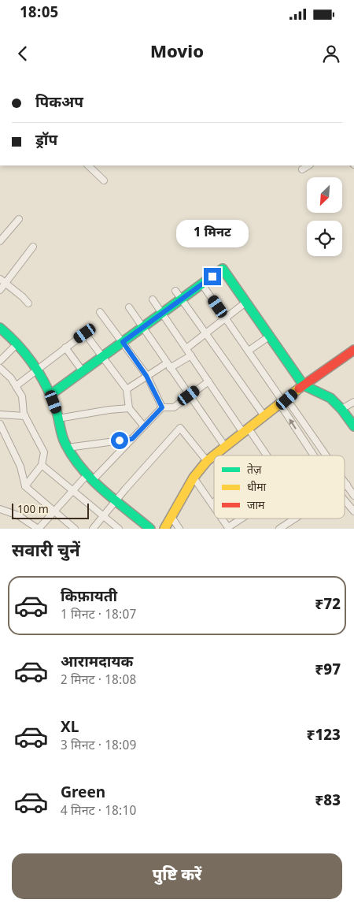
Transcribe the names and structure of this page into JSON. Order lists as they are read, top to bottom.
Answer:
{
  "legend": ["तेज़", "धीमा", "जाम"],
  "scale_bar": "100 m",
  "north": "bottom left",
  "page": {
    "status": "18:05",
    "header": "Movio",
    "banner": ["पिकअप", "ड्रॉप"],
    "bubble": "1 मिनट",
    "scale": "100 m",
    "heading": "सवारी चुनें",
    "list": [
      {
        "name": "किफ़ायती",
        "note": "1 मिनट · 18:07",
        "value": "₹72"
      },
      {
        "name": "आरामदायक",
        "note": "2 मिनट · 18:08",
        "value": "₹97"
      },
      {
        "name": "XL",
        "note": "3 मिनट · 18:09",
        "value": "₹123"
      },
      {
        "name": "Green",
        "note": "4 मिनट · 18:10",
        "value": "₹83"
      }
    ],
    "buttons": "पुष्टि करें"
  }
}
